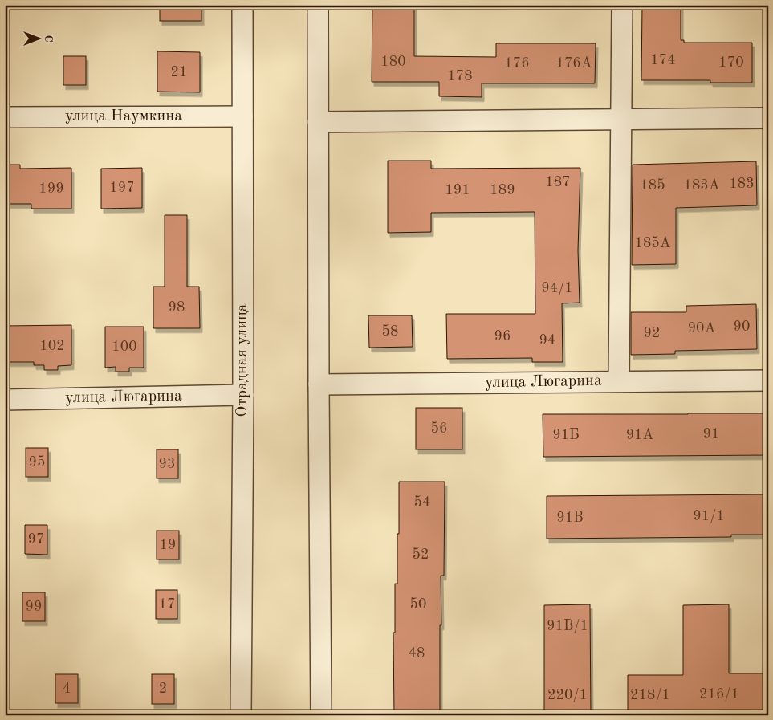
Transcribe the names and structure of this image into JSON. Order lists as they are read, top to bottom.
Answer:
{
  "streets": {
    "street": ["улица Наумкина", "Отрадная улица", "улица Люгарина"]
  },
  "crossings": [
    ["улица Наумкина", "Отрадная улица"],
    ["Отрадная улица", "улица Люгарина"]
  ],
  "house_numbers": [
    "174",
    "180",
    "170",
    "176",
    "176А",
    "21",
    "178",
    "187",
    "183",
    "185",
    "183А",
    "197",
    "199",
    "191",
    "189",
    "185А",
    "94/1",
    "98",
    "90",
    "90А",
    "58",
    "92",
    "96",
    "94",
    "102",
    "100",
    "56",
    "91",
    "91Б",
    "91А",
    "95",
    "93",
    "54",
    "91/1",
    "91В",
    "97",
    "19",
    "52",
    "17",
    "50",
    "99",
    "91В/1",
    "48",
    "4",
    "2",
    "216/1",
    "220/1",
    "218/1"
  ],
  "north": "right"
}
